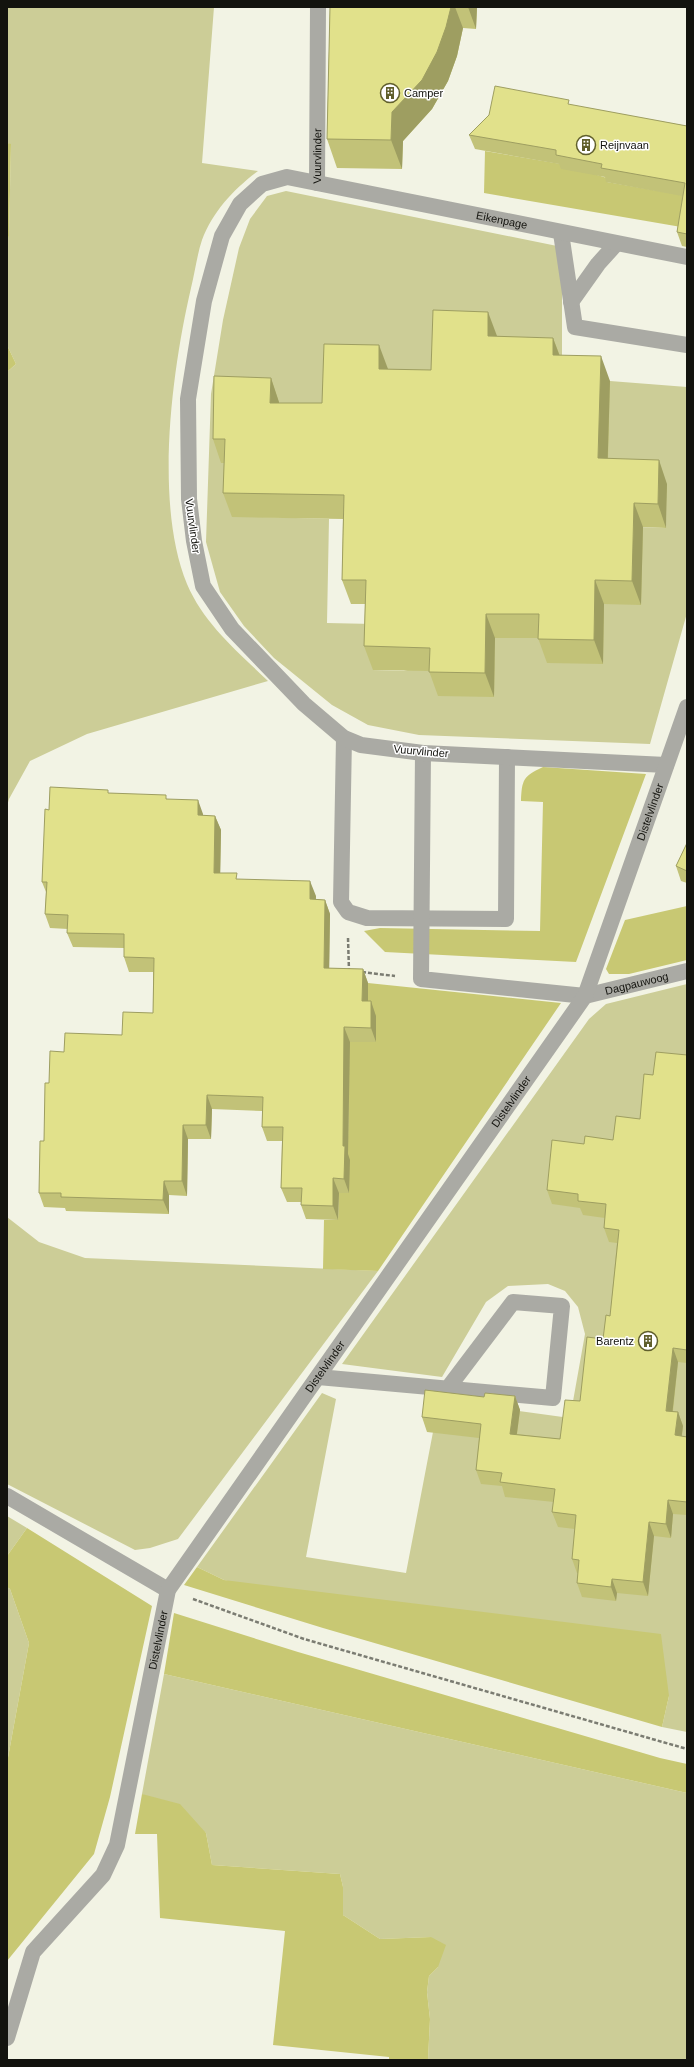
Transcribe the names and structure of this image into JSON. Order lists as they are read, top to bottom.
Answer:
{
  "streets": {
    "lane": [
      "Vuurvlinder",
      "Eikenpage",
      "Distelvlinder",
      "Dagpauwoog"
    ]
  },
  "crossings": [
    ["Vuurvlinder", "Eikenpage"],
    ["Vuurvlinder", "Distelvlinder"],
    ["Distelvlinder", "Dagpauwoog"]
  ],
  "places": {
    "building": ["Camper", "Reijnvaan", "Barentz"]
  }
}
